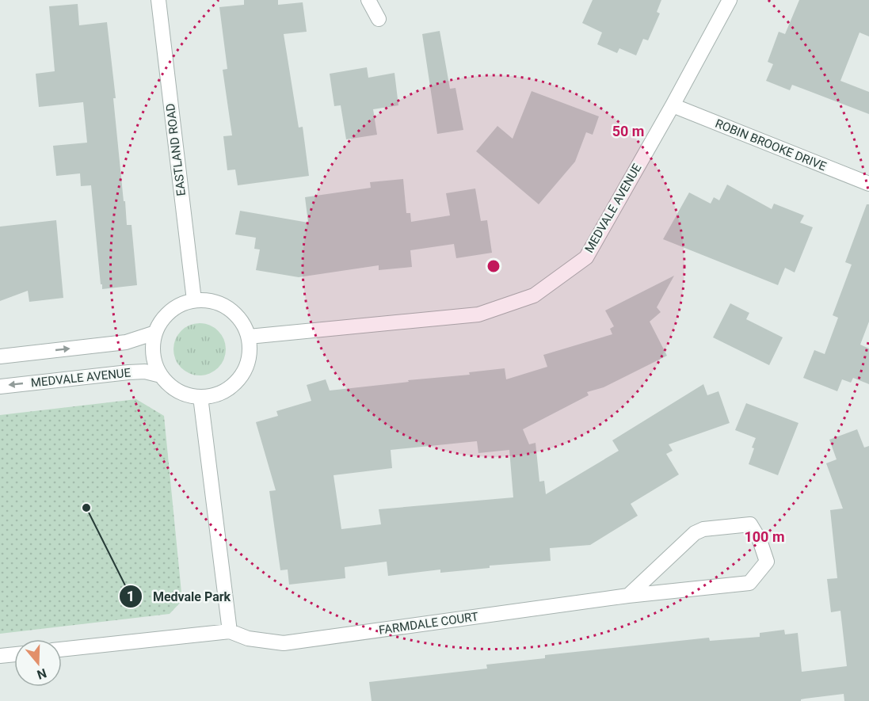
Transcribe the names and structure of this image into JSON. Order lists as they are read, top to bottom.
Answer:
{
  "streets": {
    "street": [
      "ROBIN BROOKE DRIVE",
      "EASTLAND ROAD",
      "MEDVALE AVENUE",
      "FARMDALE COURT"
    ]
  },
  "crossings": [
    ["ROBIN BROOKE DRIVE", "MEDVALE AVENUE"],
    ["EASTLAND ROAD", "MEDVALE AVENUE"]
  ],
  "places": ["Medvale Park"],
  "north": "bottom",
  "rings": ["50 m", "100 m"]
}
